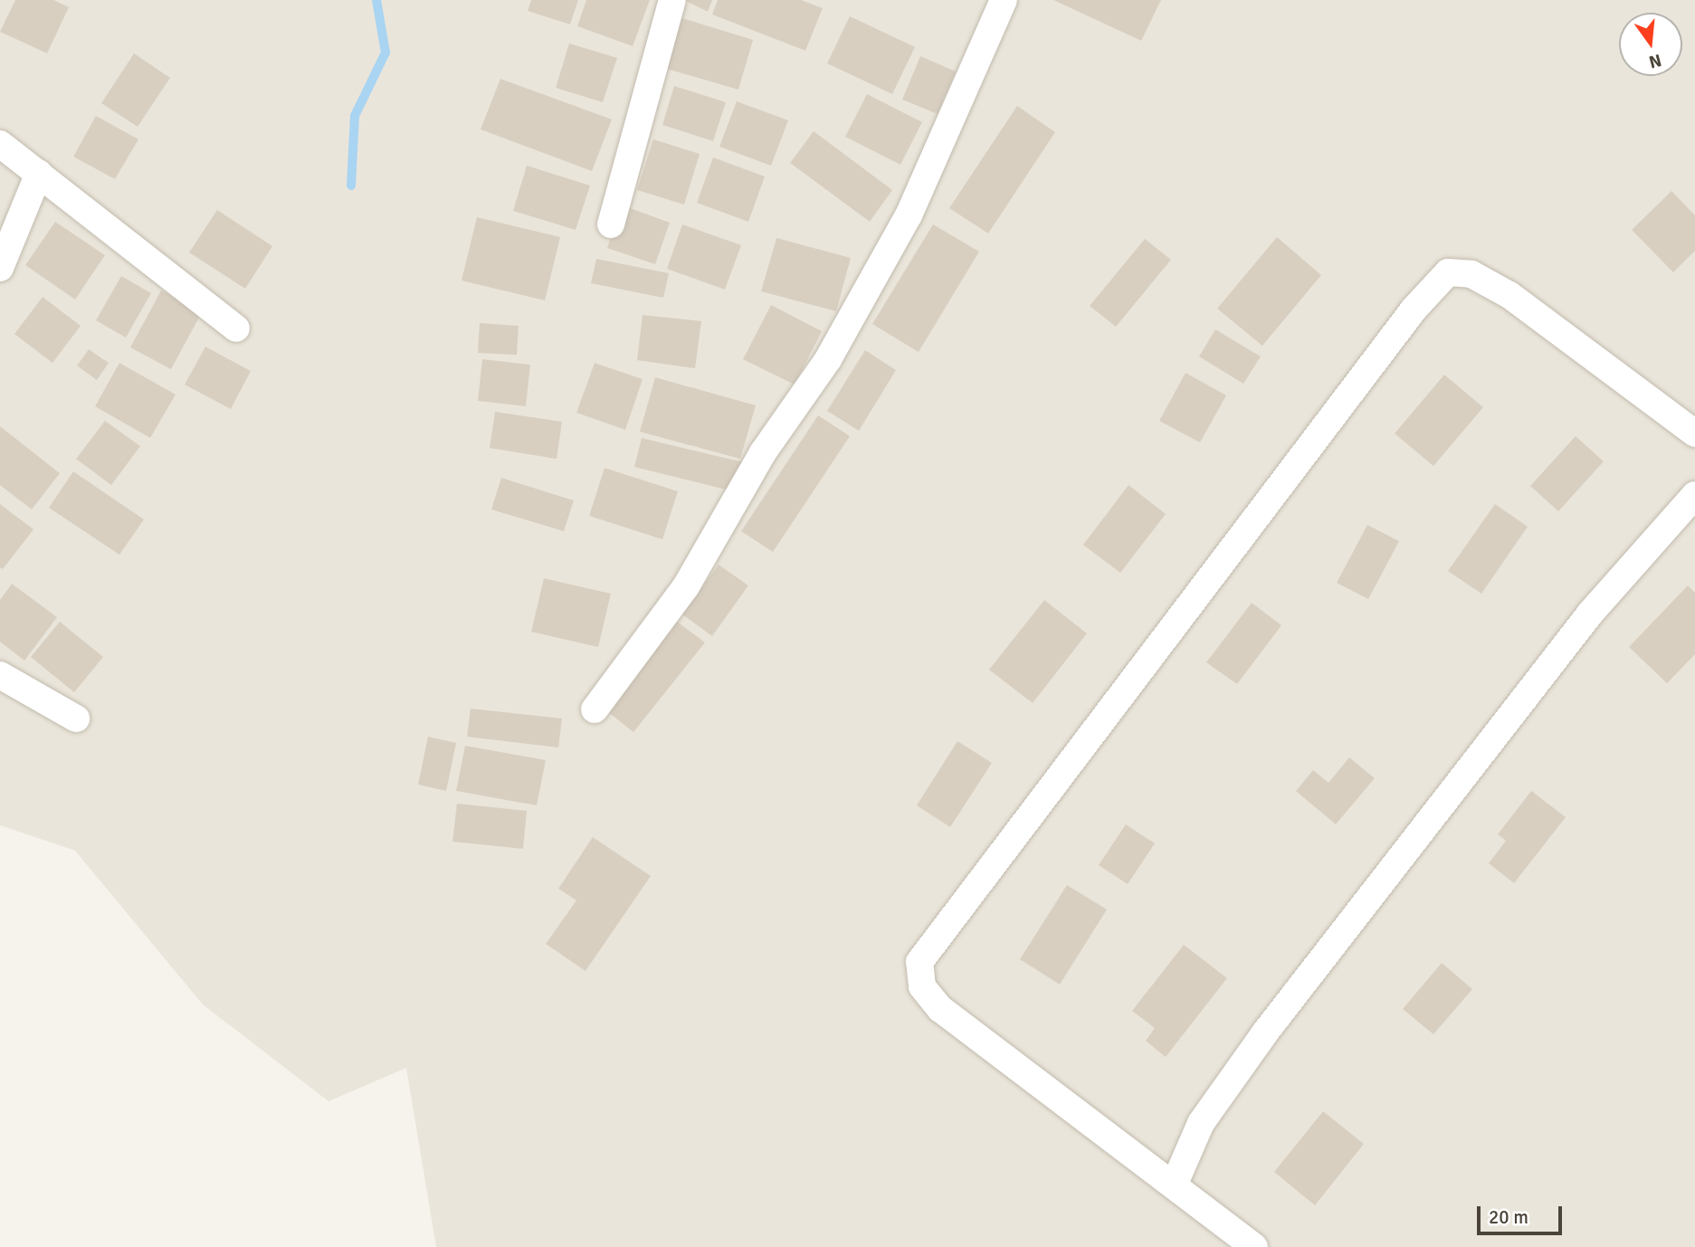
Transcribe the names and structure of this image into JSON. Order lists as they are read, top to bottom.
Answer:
{
  "scale_bar": "20 m",
  "north": "bottom"
}
